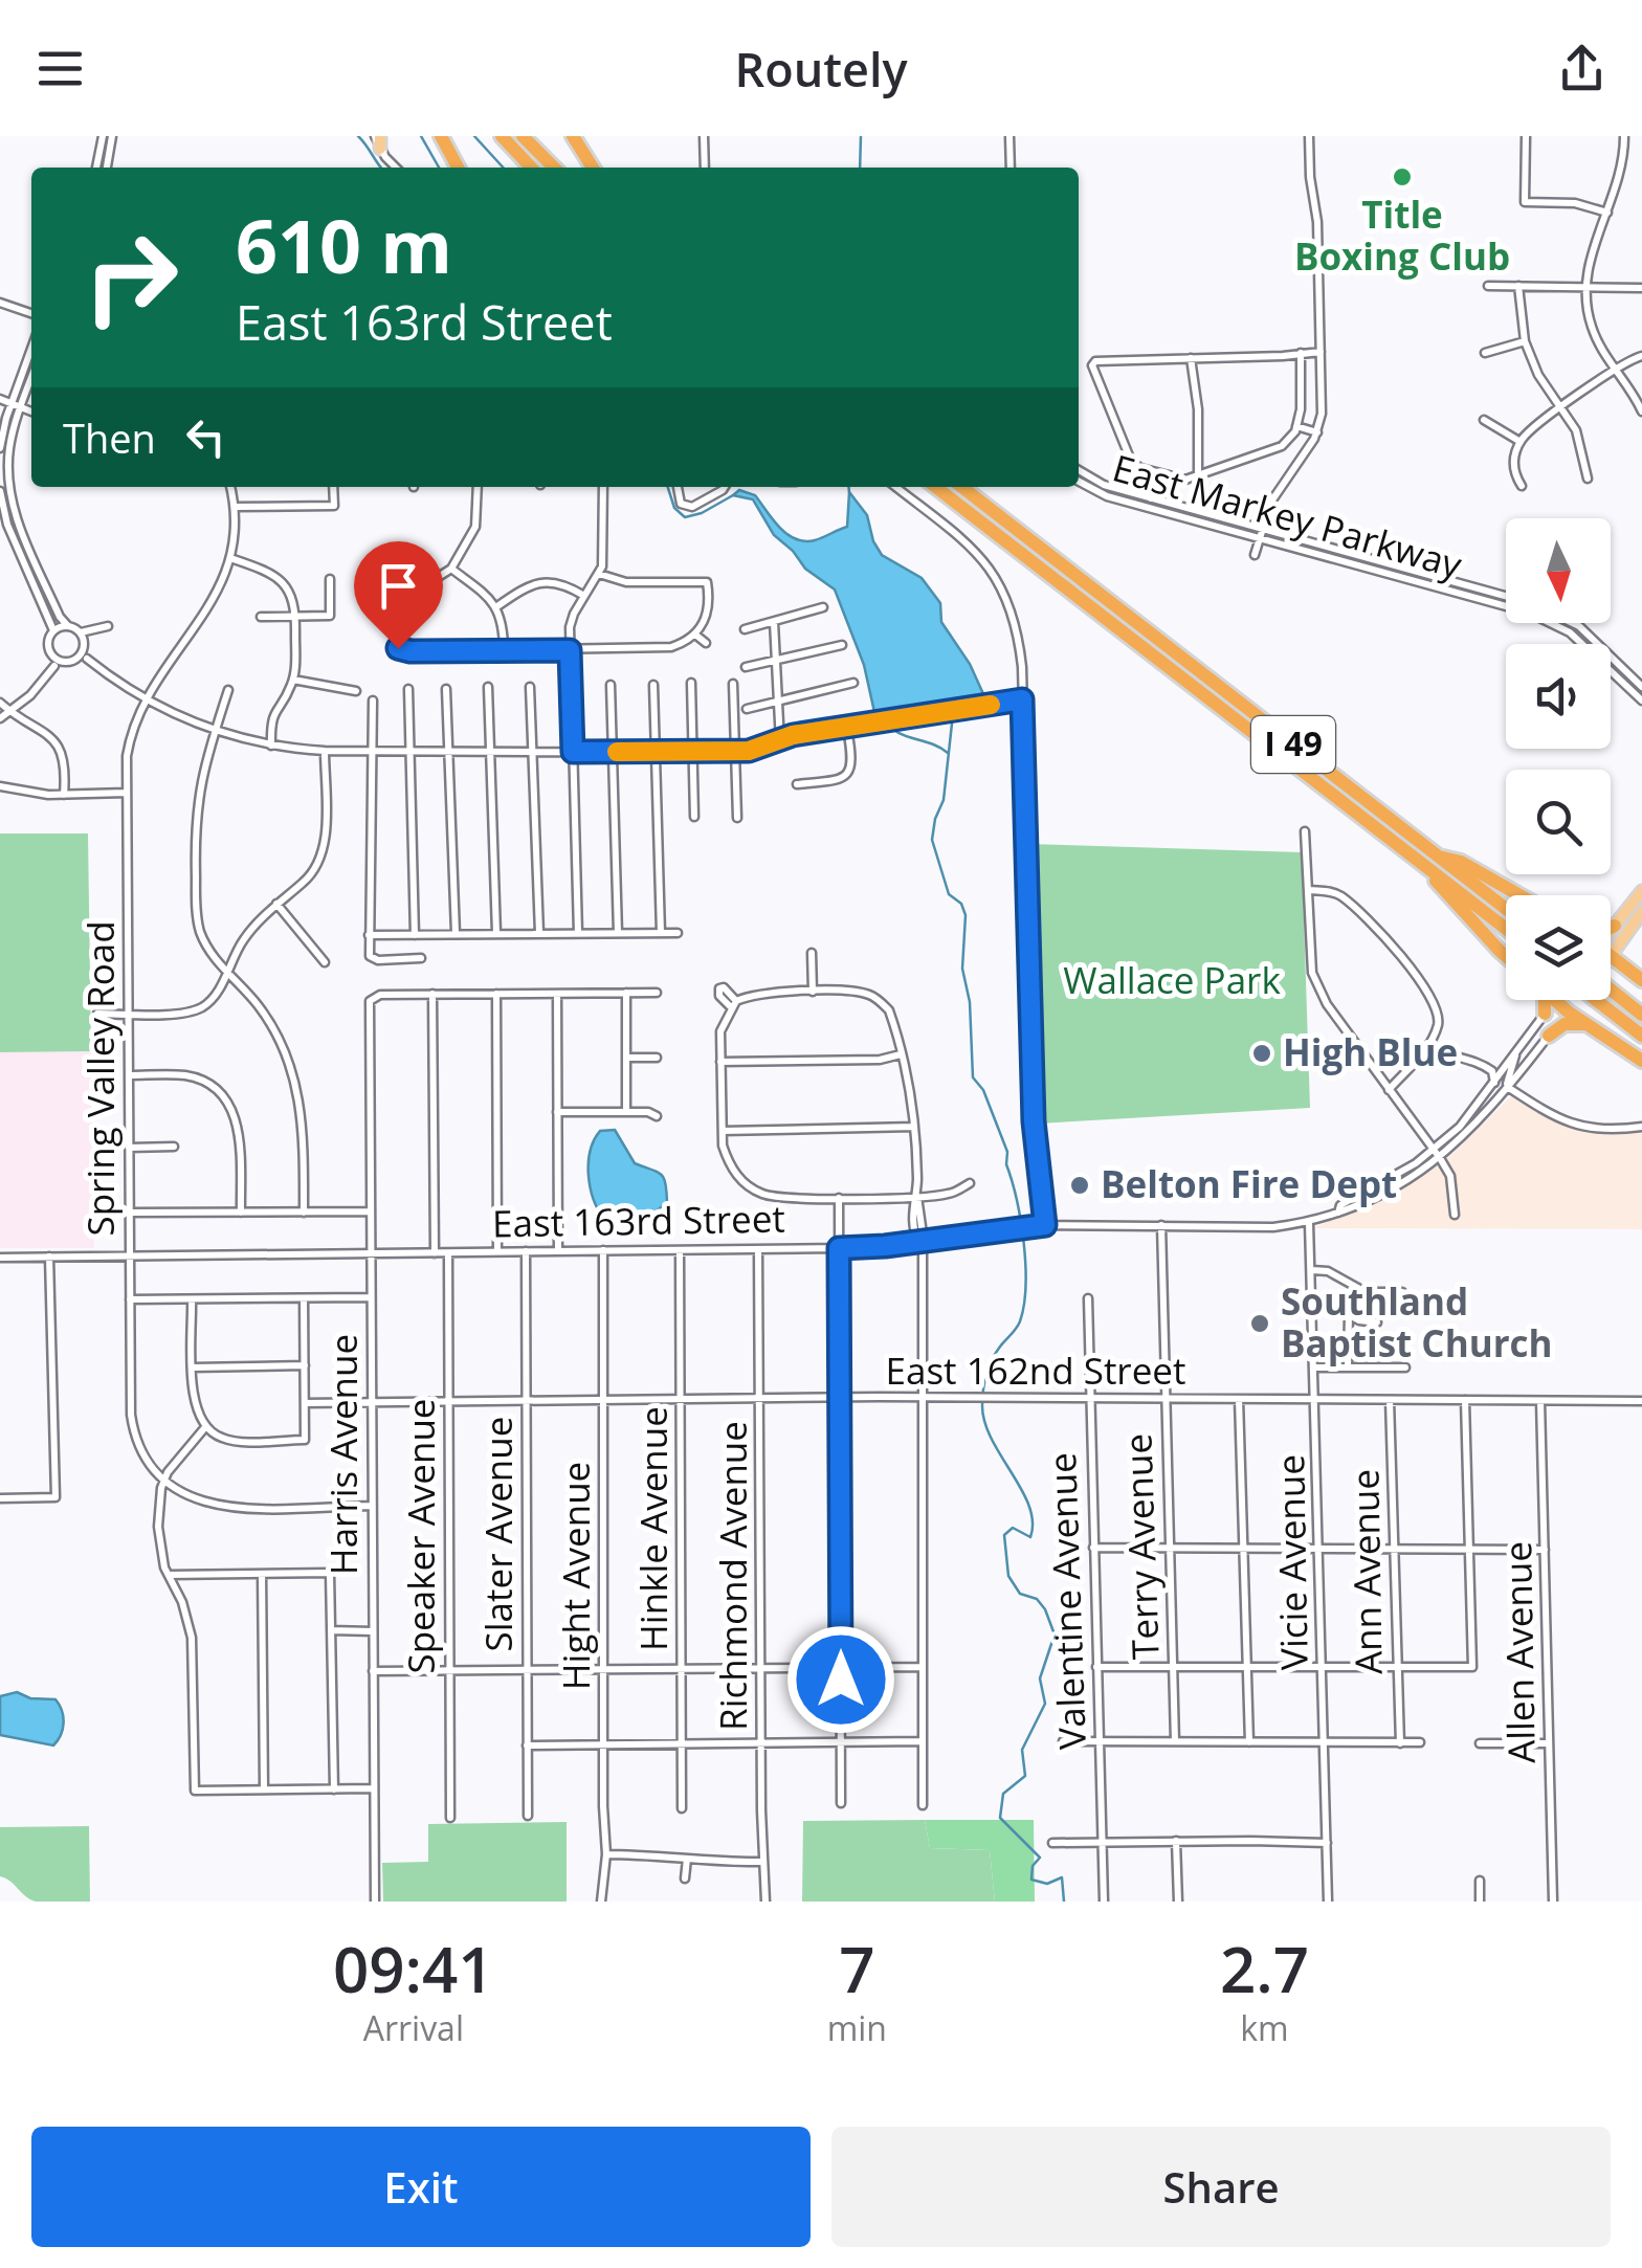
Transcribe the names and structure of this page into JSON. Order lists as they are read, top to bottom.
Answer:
{
  "streets": {
    "highway": ["I 49"],
    "main road": ["East 163rd Street"],
    "street": [
      "East Markey Parkway",
      "Spring Valley Road",
      "East 162nd Street",
      "Harris Avenue",
      "Hinkle Avenue",
      "Slater Avenue",
      "Speaker Avenue",
      "Terry Avenue",
      "Vicie Avenue",
      "Ann Avenue",
      "Hight Avenue",
      "Richmond Avenue",
      "Valentine Avenue",
      "Allen Avenue"
    ]
  },
  "crossings": [
    ["Spring Valley Road", "East 163rd Street"],
    ["East 163rd Street", "Harris Avenue"],
    ["East 163rd Street", "Hinkle Avenue"],
    ["East 163rd Street", "Slater Avenue"],
    ["East 163rd Street", "Speaker Avenue"],
    ["East 163rd Street", "Terry Avenue"],
    ["East 163rd Street", "Vicie Avenue"],
    ["East 163rd Street", "Hight Avenue"],
    ["East 163rd Street", "Richmond Avenue"],
    ["East 162nd Street", "Harris Avenue"],
    ["East 162nd Street", "Hinkle Avenue"],
    ["East 162nd Street", "Slater Avenue"],
    ["East 162nd Street", "Speaker Avenue"],
    ["East 162nd Street", "Terry Avenue"],
    ["East 162nd Street", "Vicie Avenue"],
    ["East 162nd Street", "Ann Avenue"],
    ["East 162nd Street", "Hight Avenue"],
    ["East 162nd Street", "Richmond Avenue"],
    ["East 162nd Street", "Valentine Avenue"],
    ["East 162nd Street", "Allen Avenue"]
  ],
  "parks": ["Wallace Park"],
  "places": [
    "Title Boxing Club",
    "High Blue",
    "Belton Fire Dept",
    "Southland Baptist Church"
  ],
  "north": "bottom",
  "page": {
    "header": "Routely",
    "turn": ["610 m", "East 163rd Street"],
    "then": "Then",
    "eta": [
      "09:41",
      "Arrival",
      "7",
      "min",
      "2.7",
      "km"
    ],
    "buttons": ["Exit", "Share"]
  }
}
